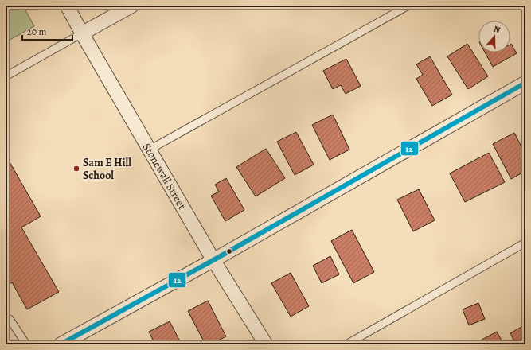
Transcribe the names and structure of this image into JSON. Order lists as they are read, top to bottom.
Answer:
{
  "streets": {
    "street": ["Stonewall Street"]
  },
  "places": ["Sam E Hill School"],
  "lines": ["transit line 12"],
  "scale_bar": "20 m",
  "north": "top"
}
